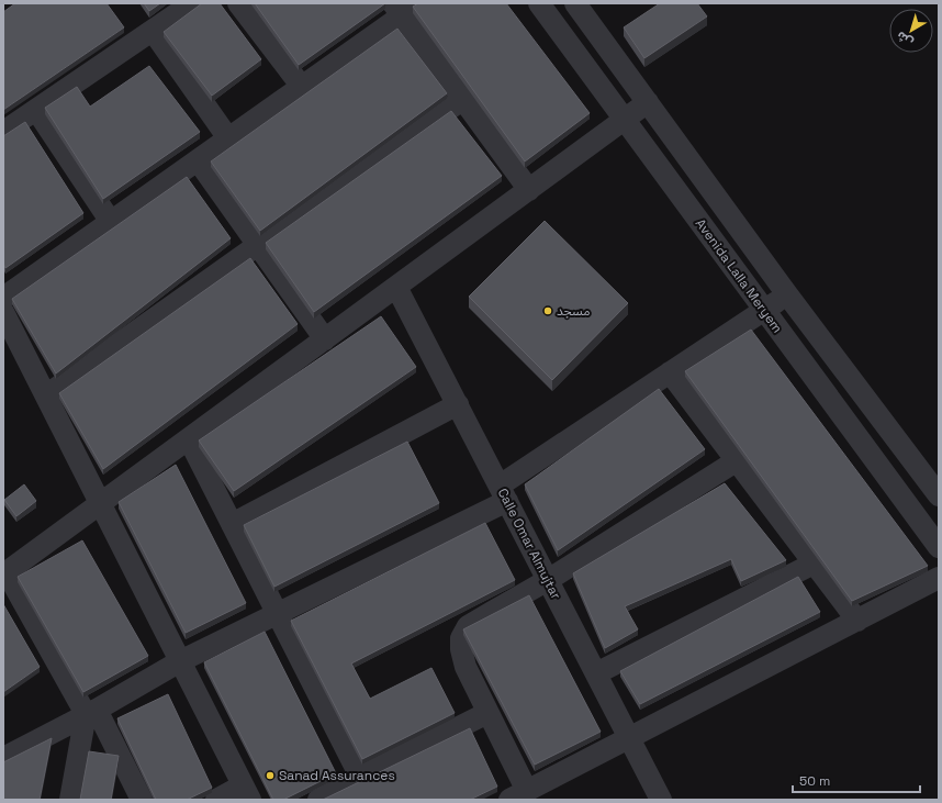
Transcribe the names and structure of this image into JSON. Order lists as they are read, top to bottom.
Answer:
{
  "streets": {
    "street": ["Avenida Lalla Meryem", "Calle Omar Almujtar"]
  },
  "places": ["مسجد", "Sanad Assurances"],
  "scale_bar": "50 m",
  "north": "bottom left"
}
